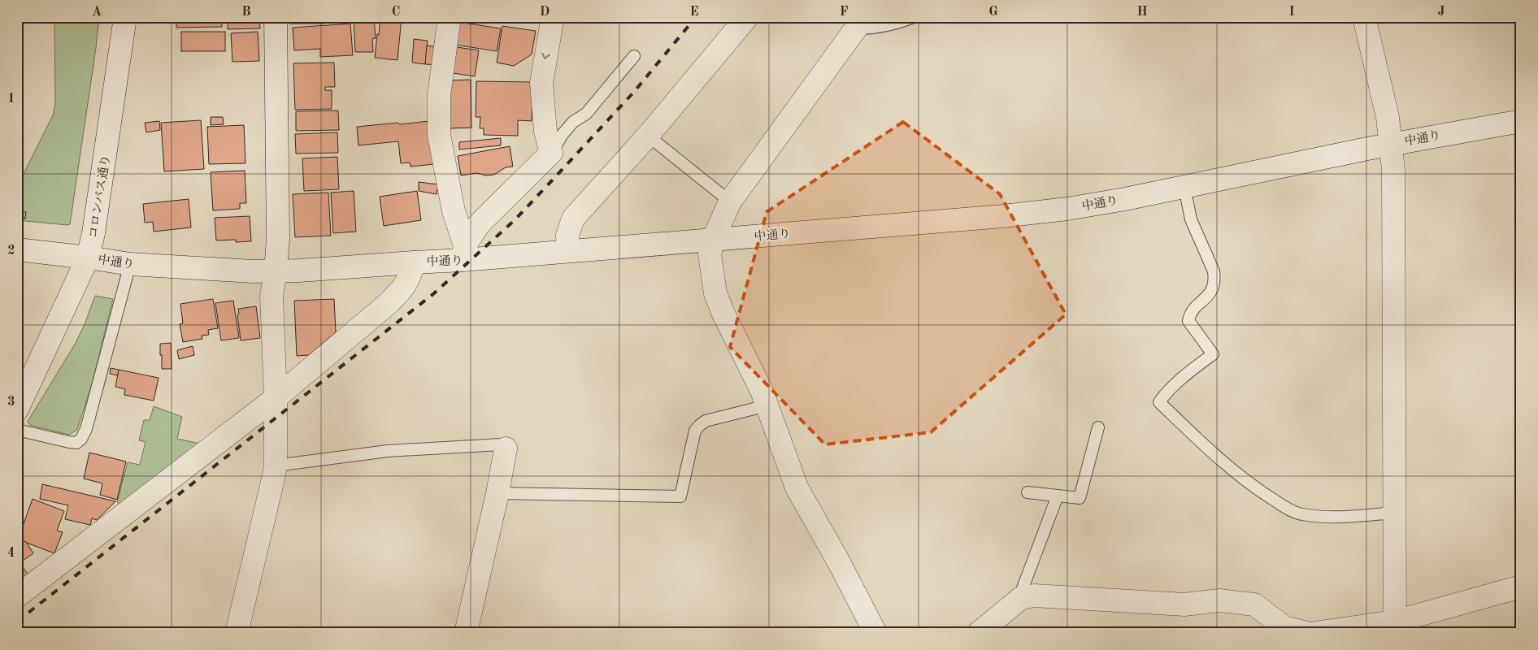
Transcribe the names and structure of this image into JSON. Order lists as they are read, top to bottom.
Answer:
{
  "streets": {
    "street": ["中通り", "コロンバス通り"]
  },
  "crossings": [
    ["中通り", "コロンバス通り"]
  ],
  "grid": {
    "columns": [
      "A",
      "B",
      "C",
      "D",
      "E",
      "F",
      "G",
      "H",
      "I",
      "J"
    ],
    "rows": [
      "1",
      "2",
      "3",
      "4"
    ]
  }
}
